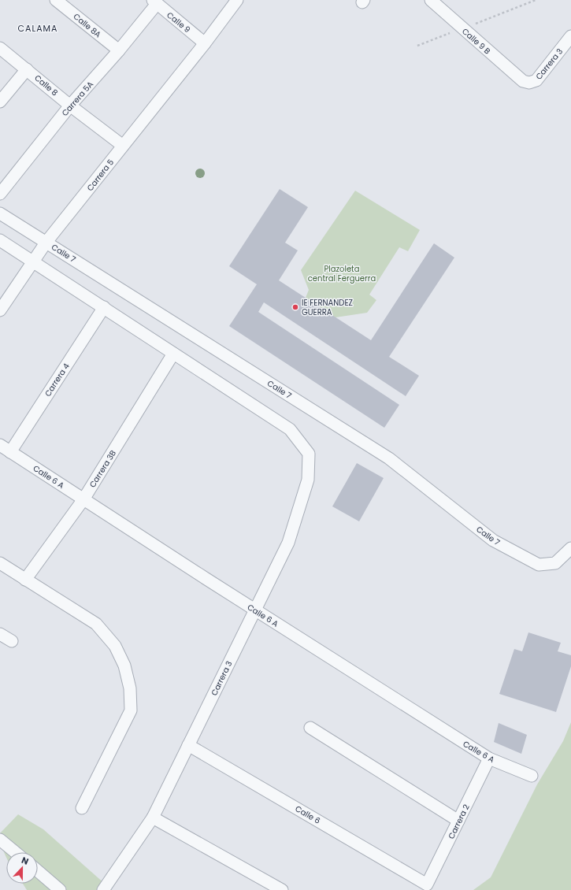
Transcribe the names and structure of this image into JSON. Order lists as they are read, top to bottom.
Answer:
{
  "streets": {
    "street": [
      "Calle 9",
      "Calle 8A",
      "Calle 9 B",
      "Carrera 3",
      "Calle 8",
      "Carrera 5A",
      "Carrera 5",
      "Calle 7",
      "Carrera 4",
      "Carrera 3B",
      "Calle 6 A",
      "Calle 6",
      "Carrera 2"
    ]
  },
  "crossings": [
    ["Calle 9", "Carrera 5A"],
    ["Calle 9", "Carrera 5"],
    ["Calle 8A", "Carrera 5A"],
    ["Calle 9 B", "Carrera 3"],
    ["Carrera 3", "Carrera 3B"],
    ["Carrera 3", "Calle 6 A"],
    ["Carrera 3", "Calle 6"],
    ["Calle 8", "Carrera 5A"],
    ["Calle 8", "Carrera 5"],
    ["Carrera 5", "Calle 7"],
    ["Carrera 4", "Calle 6 A"],
    ["Carrera 3B", "Calle 6 A"],
    ["Calle 6 A", "Carrera 2"],
    ["Calle 6", "Carrera 2"]
  ],
  "districts": ["CALAMA"],
  "parks": ["Plazoleta central Ferguerra"],
  "places": ["IE FERNANDEZ GUERRA"],
  "north": "top"
}
